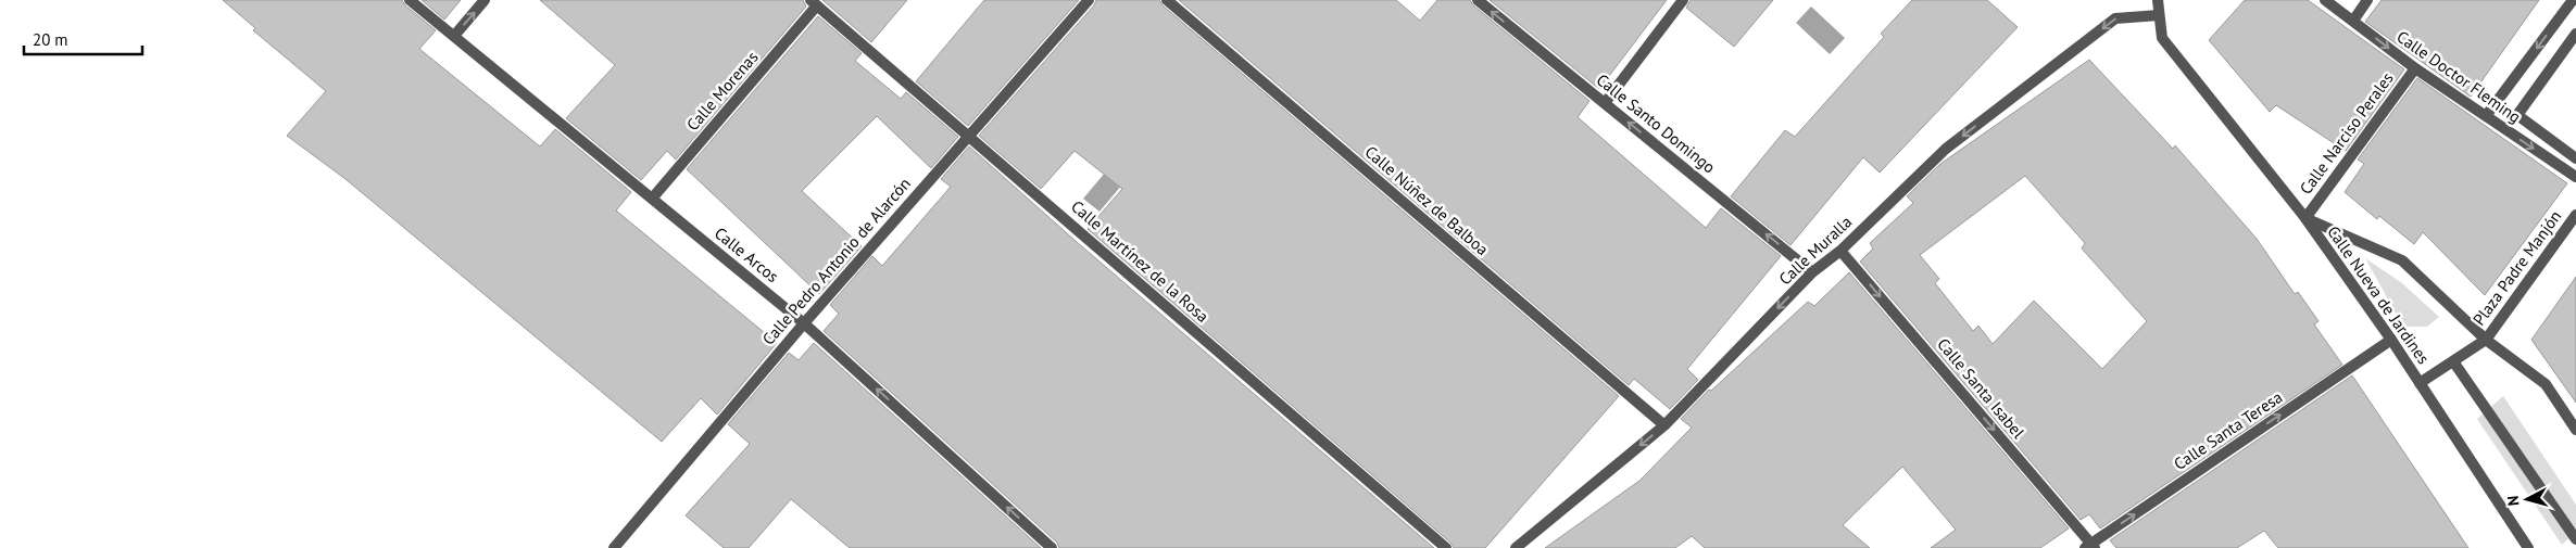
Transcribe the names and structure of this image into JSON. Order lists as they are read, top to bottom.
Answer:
{
  "streets": {
    "street": [
      "Calle Doctor Fleming",
      "Calle Morenas",
      "Calle Santo Domingo",
      "Calle Narciso Perales",
      "Calle Núñez de Balboa",
      "Calle Muralla",
      "Calle Arcos",
      "Calle Pedro Antonio de Alarcón",
      "Calle Martínez de la Rosa",
      "Plaza Padre Manjón",
      "Calle Nueva de Jardines",
      "Calle Santa Isabel",
      "Calle Santa Teresa"
    ]
  },
  "crossings": [
    ["Calle Doctor Fleming", "Calle Narciso Perales"],
    ["Calle Morenas", "Calle Arcos"],
    ["Calle Morenas", "Calle Martínez de la Rosa"],
    ["Calle Santo Domingo", "Calle Muralla"],
    ["Calle Narciso Perales", "Calle Nueva de Jardines"],
    ["Calle Núñez de Balboa", "Calle Muralla"],
    ["Calle Muralla", "Calle Nueva de Jardines"],
    ["Calle Muralla", "Calle Santa Isabel"],
    ["Calle Arcos", "Calle Pedro Antonio de Alarcón"],
    ["Calle Pedro Antonio de Alarcón", "Calle Martínez de la Rosa"],
    ["Calle Nueva de Jardines", "Calle Santa Teresa"],
    ["Calle Santa Isabel", "Calle Santa Teresa"]
  ],
  "one_way": [
    "Calle Doctor Fleming",
    "Calle Santo Domingo",
    "Calle Muralla",
    "Calle Arcos",
    "Calle Santa Isabel",
    "Calle Santa Teresa"
  ],
  "scale_bar": "20 m",
  "north": "left"
}
